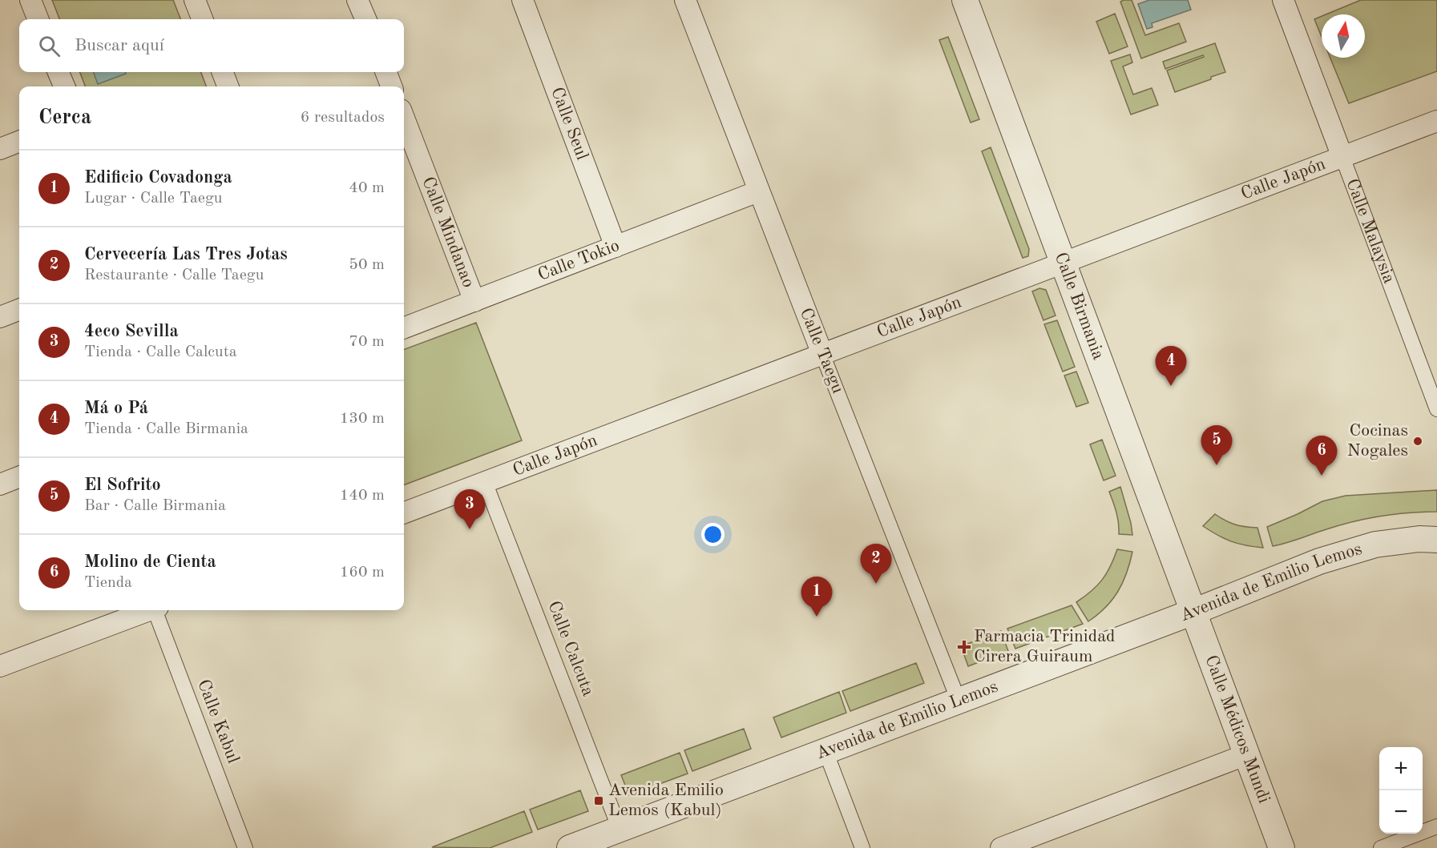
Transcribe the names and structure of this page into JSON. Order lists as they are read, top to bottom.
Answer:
{
  "streets": {
    "street": [
      "Calle Seul",
      "Calle Japón",
      "Calle Malaysia",
      "Calle Mindanao",
      "Calle Tokio",
      "Calle Birmania",
      "Calle Taegu",
      "Avenida de Emilio Lemos",
      "Calle Calcuta",
      "Calle Kabul",
      "Calle Médicos Mundi"
    ]
  },
  "crossings": [
    ["Calle Seul", "Calle Tokio"],
    ["Calle Japón", "Calle Malaysia"],
    ["Calle Japón", "Calle Birmania"],
    ["Calle Japón", "Calle Taegu"],
    ["Calle Japón", "Calle Calcuta"],
    ["Calle Mindanao", "Calle Tokio"],
    ["Calle Tokio", "Calle Taegu"],
    ["Calle Birmania", "Avenida de Emilio Lemos"],
    ["Calle Birmania", "Calle Médicos Mundi"],
    ["Calle Taegu", "Avenida de Emilio Lemos"],
    ["Avenida de Emilio Lemos", "Calle Calcuta"],
    ["Avenida de Emilio Lemos", "Calle Médicos Mundi"]
  ],
  "places": {
    "other": ["Cocinas Nogales"],
    "health": ["Farmacia Trinidad Cirera Guiraum"],
    "transit": ["Avenida Emilio Lemos (Kabul)"]
  },
  "north": "top",
  "page": {
    "search": "Buscar aquí",
    "heading": ["Cerca", "6 resultados"],
    "list": [
      {
        "mark": "1",
        "name": "Edificio Covadonga",
        "note": "Lugar · Calle Taegu",
        "value": "40 m"
      },
      {
        "mark": "2",
        "name": "Cervecería Las Tres Jotas",
        "note": "Restaurante · Calle Taegu",
        "value": "50 m"
      },
      {
        "mark": "3",
        "name": "4eco Sevilla",
        "note": "Tienda · Calle Calcuta",
        "value": "70 m"
      },
      {
        "mark": "4",
        "name": "Má o Pá",
        "note": "Tienda · Calle Birmania",
        "value": "130 m"
      },
      {
        "mark": "5",
        "name": "El Sofrito",
        "note": "Bar · Calle Birmania",
        "value": "140 m"
      },
      {
        "mark": "6",
        "name": "Molino de Cienta",
        "note": "Tienda",
        "value": "160 m"
      }
    ],
    "pins": [
      "4",
      "5",
      "6",
      "3",
      "2",
      "1"
    ],
    "map_buttons": ["+", "−"]
  }
}
